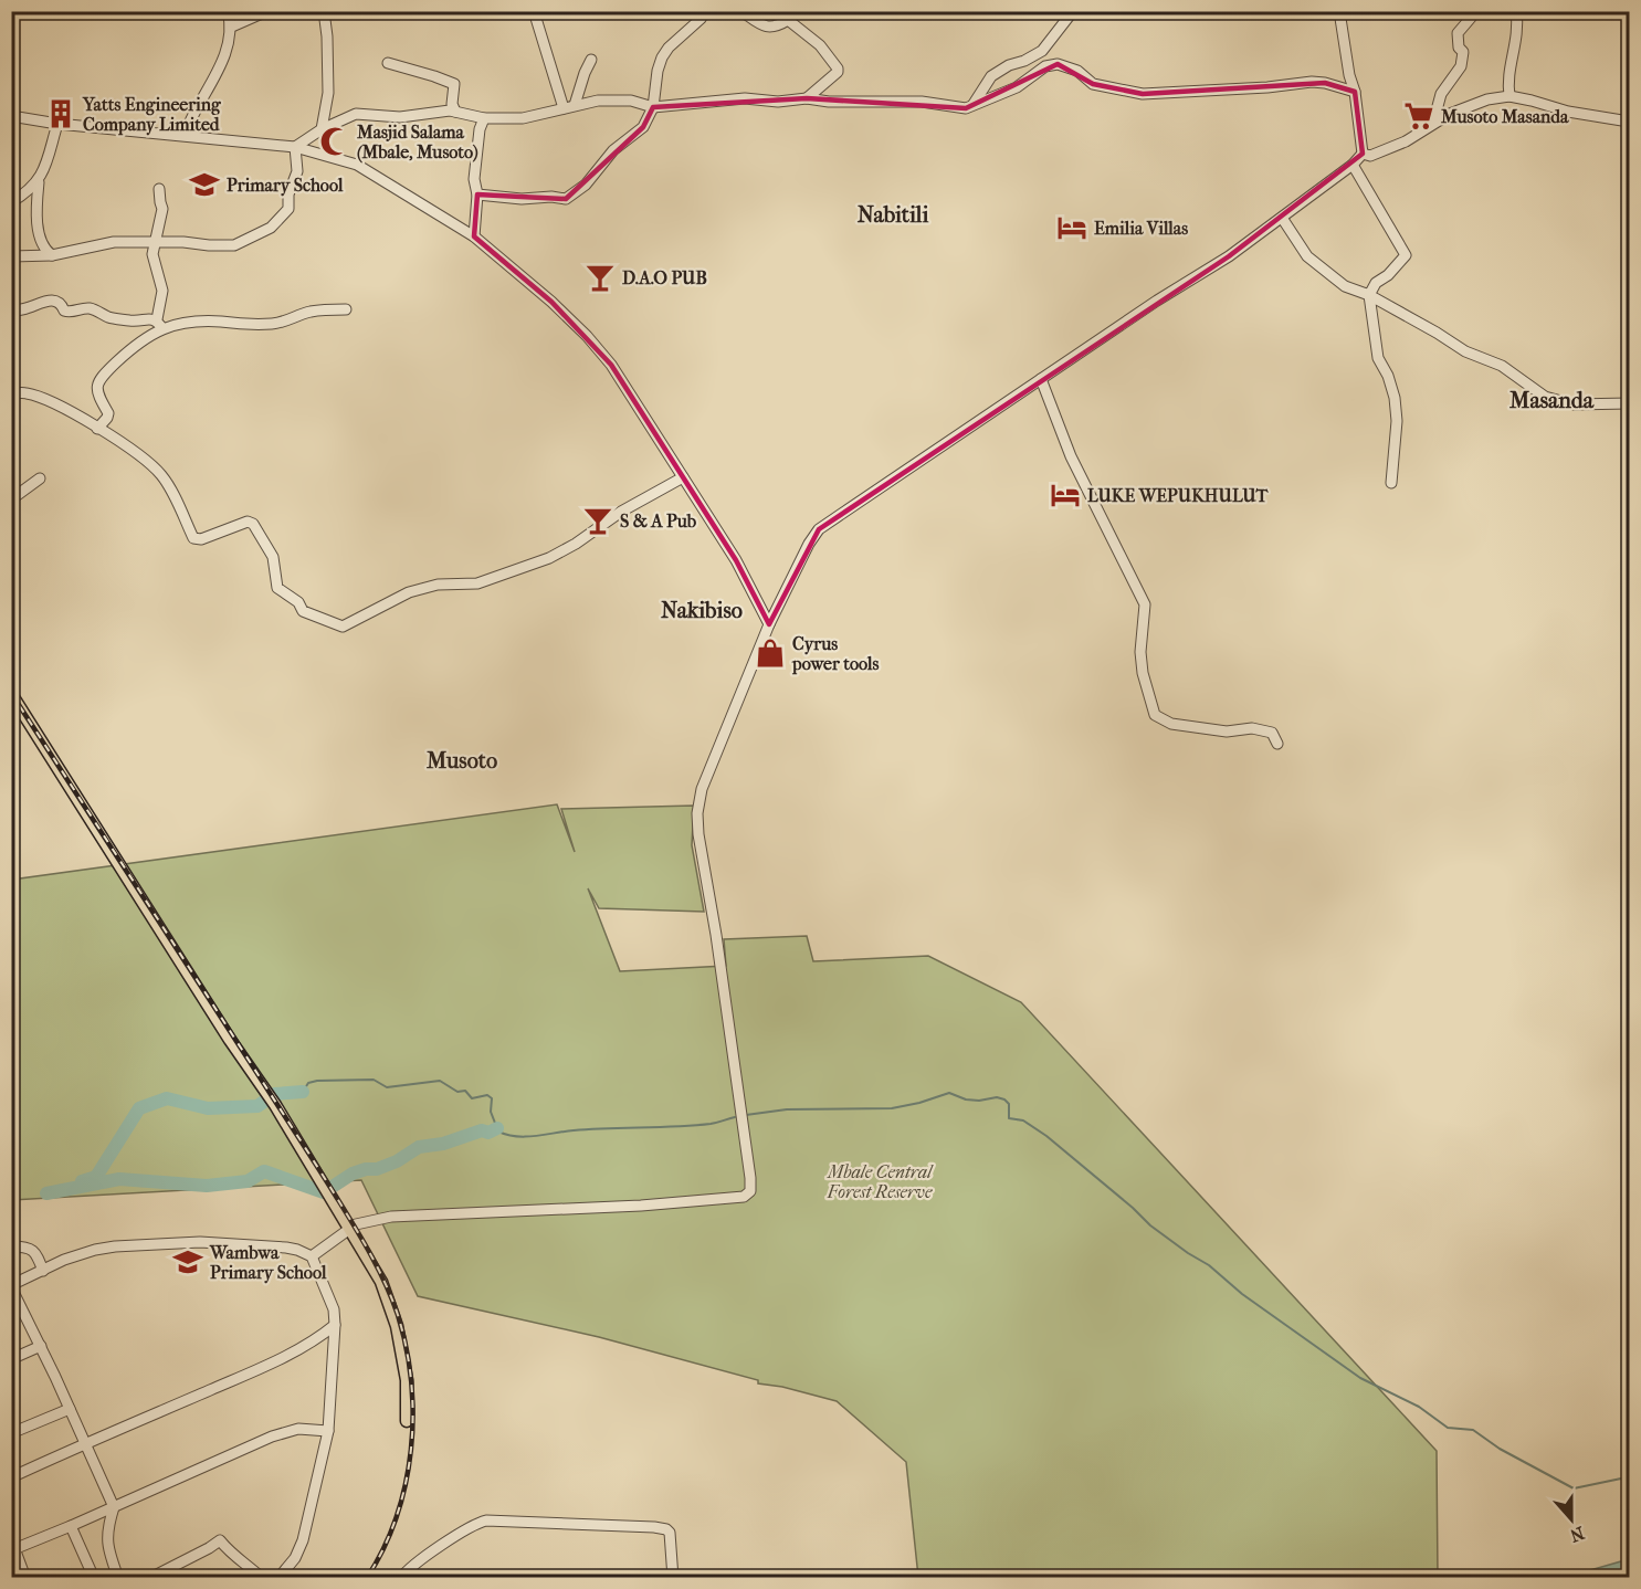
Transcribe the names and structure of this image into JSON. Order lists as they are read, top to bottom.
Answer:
{
  "districts": [
    "Nabitili",
    "Masanda",
    "Nakibiso",
    "Musoto"
  ],
  "parks": ["Mbale Central Forest Reserve"],
  "places": {
    "building": ["Yatts Engineering Company Limited"],
    "supermarket": ["Musoto Masanda"],
    "mosque": ["Masjid Salama (Mbale, Musoto)"],
    "school or university": ["Primary School", "Wambwa Primary School"],
    "hotel": ["Emilia Villas", "LUKE WEPUKHULUT"],
    "bar": ["D.A.O PUB", "S & A Pub"],
    "shop": ["Cyrus power tools"]
  },
  "north": "bottom"
}
